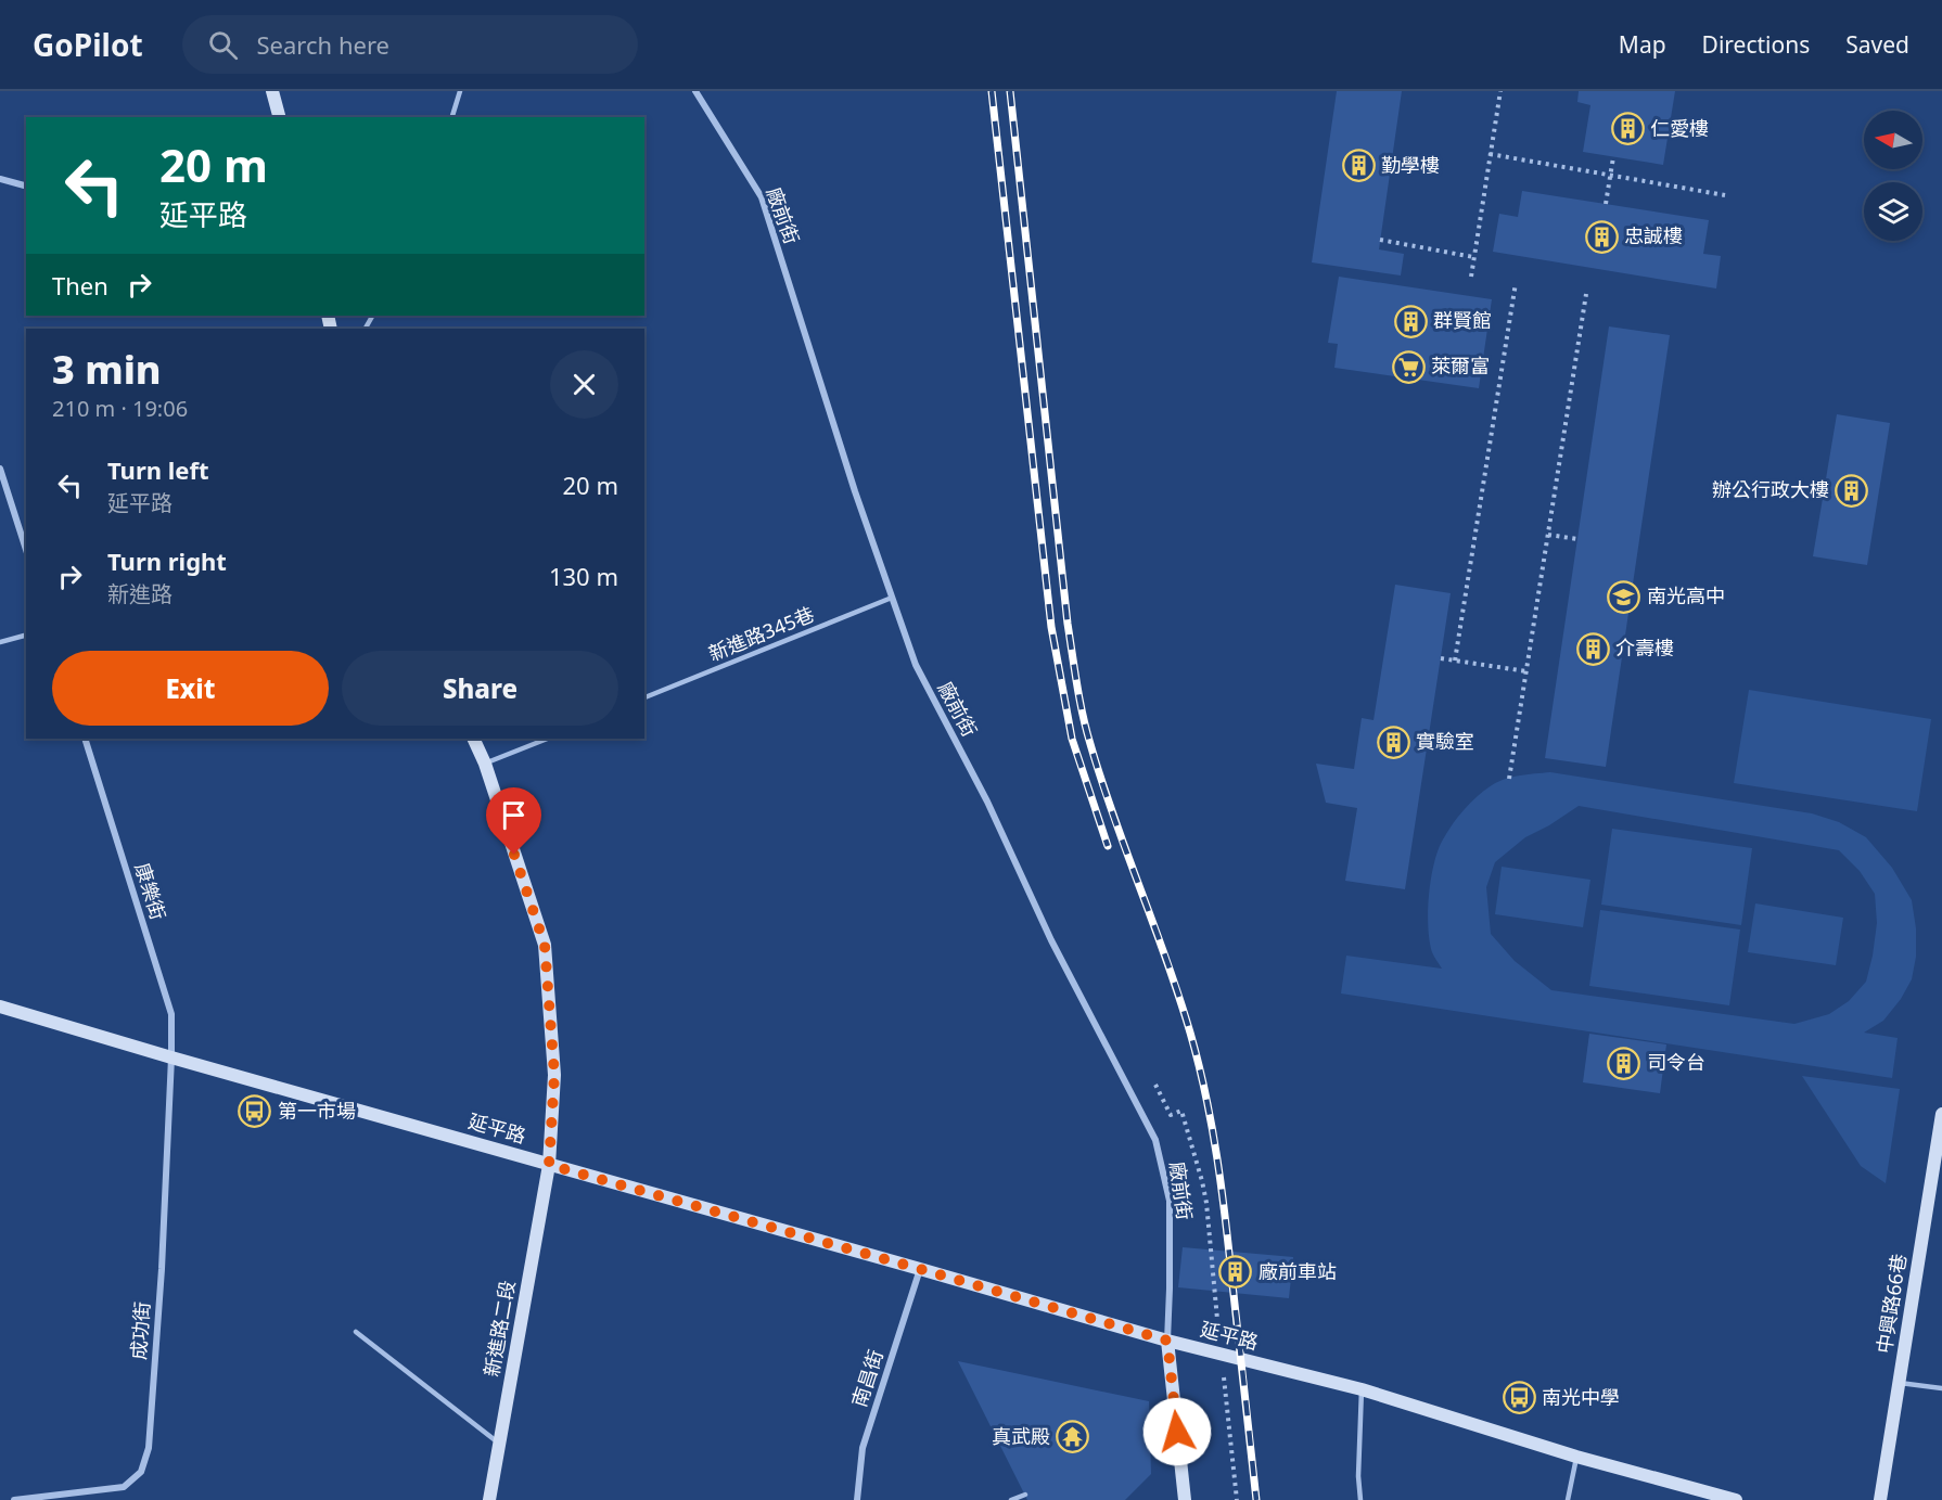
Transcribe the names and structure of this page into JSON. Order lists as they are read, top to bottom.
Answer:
{
  "streets": {
    "street": [
      "廠前街",
      "康樂街",
      "延平路",
      "中興路66巷",
      "新進路二段",
      "成功街",
      "南昌街"
    ],
    "lane": ["新進路345巷"]
  },
  "crossings": [
    ["廠前街", "新進路345巷"],
    ["廠前街", "延平路"],
    ["康樂街", "延平路"],
    ["康樂街", "成功街"],
    ["延平路", "新進路二段"],
    ["延平路", "成功街"],
    ["延平路", "南昌街"]
  ],
  "places": {
    "building": [
      "仁愛樓",
      "勤學樓",
      "忠誠樓",
      "群賢館",
      "辦公行政大樓",
      "介壽樓",
      "實驗室",
      "司令台",
      "廠前車站"
    ],
    "supermarket": ["萊爾富"],
    "school or university": ["南光高中"],
    "bus stop": ["第一市場", "南光中學"],
    "temple": ["真武殿"]
  },
  "north": "left",
  "page": {
    "header": "GoPilot",
    "search": "Search here",
    "nav": ["Map", "Directions", "Saved"],
    "turn": ["20 m", "延平路"],
    "then": "Then",
    "heading": ["3 min", "210 m · 19:06"],
    "list": [
      {
        "name": "Turn left",
        "note": "延平路",
        "value": "20 m"
      },
      {
        "name": "Turn right",
        "note": "新進路",
        "value": "130 m"
      }
    ],
    "buttons": ["Exit", "Share"]
  }
}
